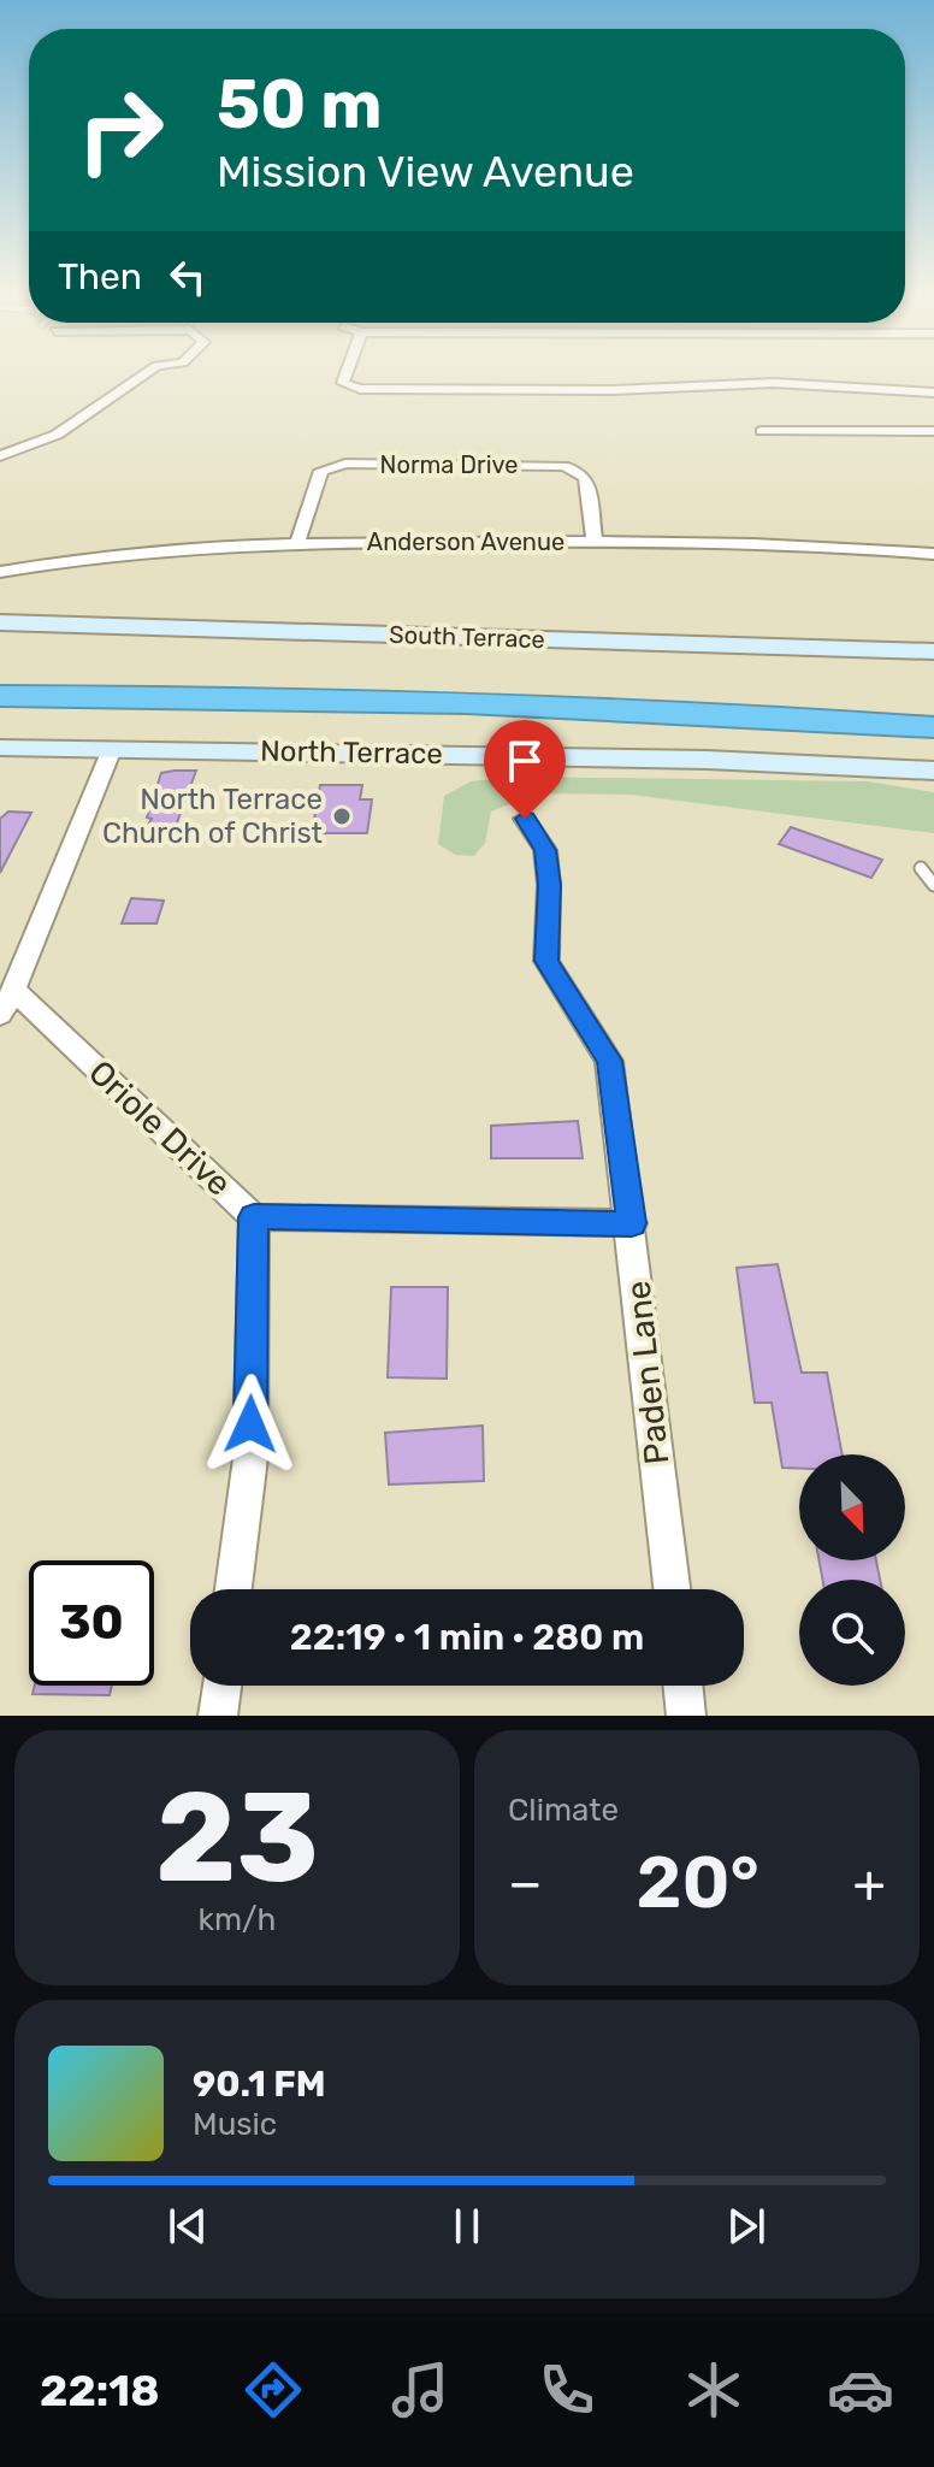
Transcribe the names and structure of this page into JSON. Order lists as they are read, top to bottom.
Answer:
{
  "streets": {
    "street": [
      "Norma Drive",
      "Anderson Avenue",
      "South Terrace",
      "North Terrace",
      "Oriole Drive",
      "Paden Lane"
    ]
  },
  "crossings": [
    ["Norma Drive", "Anderson Avenue"],
    ["North Terrace", "Oriole Drive"]
  ],
  "places": ["North Terrace Church of Christ"],
  "north": "bottom right",
  "page": {
    "turn": ["50 m", "Mission View Avenue"],
    "then": "Then",
    "limit": "30",
    "trip": "22:19 · 1 min · 280 m",
    "tile": [
      ["23", "km/h"],
      "Climate"
    ],
    "heat": ["−", "20°", "+"],
    "song": ["90.1 FM", "Music"],
    "tabs": "22:18"
  }
}
